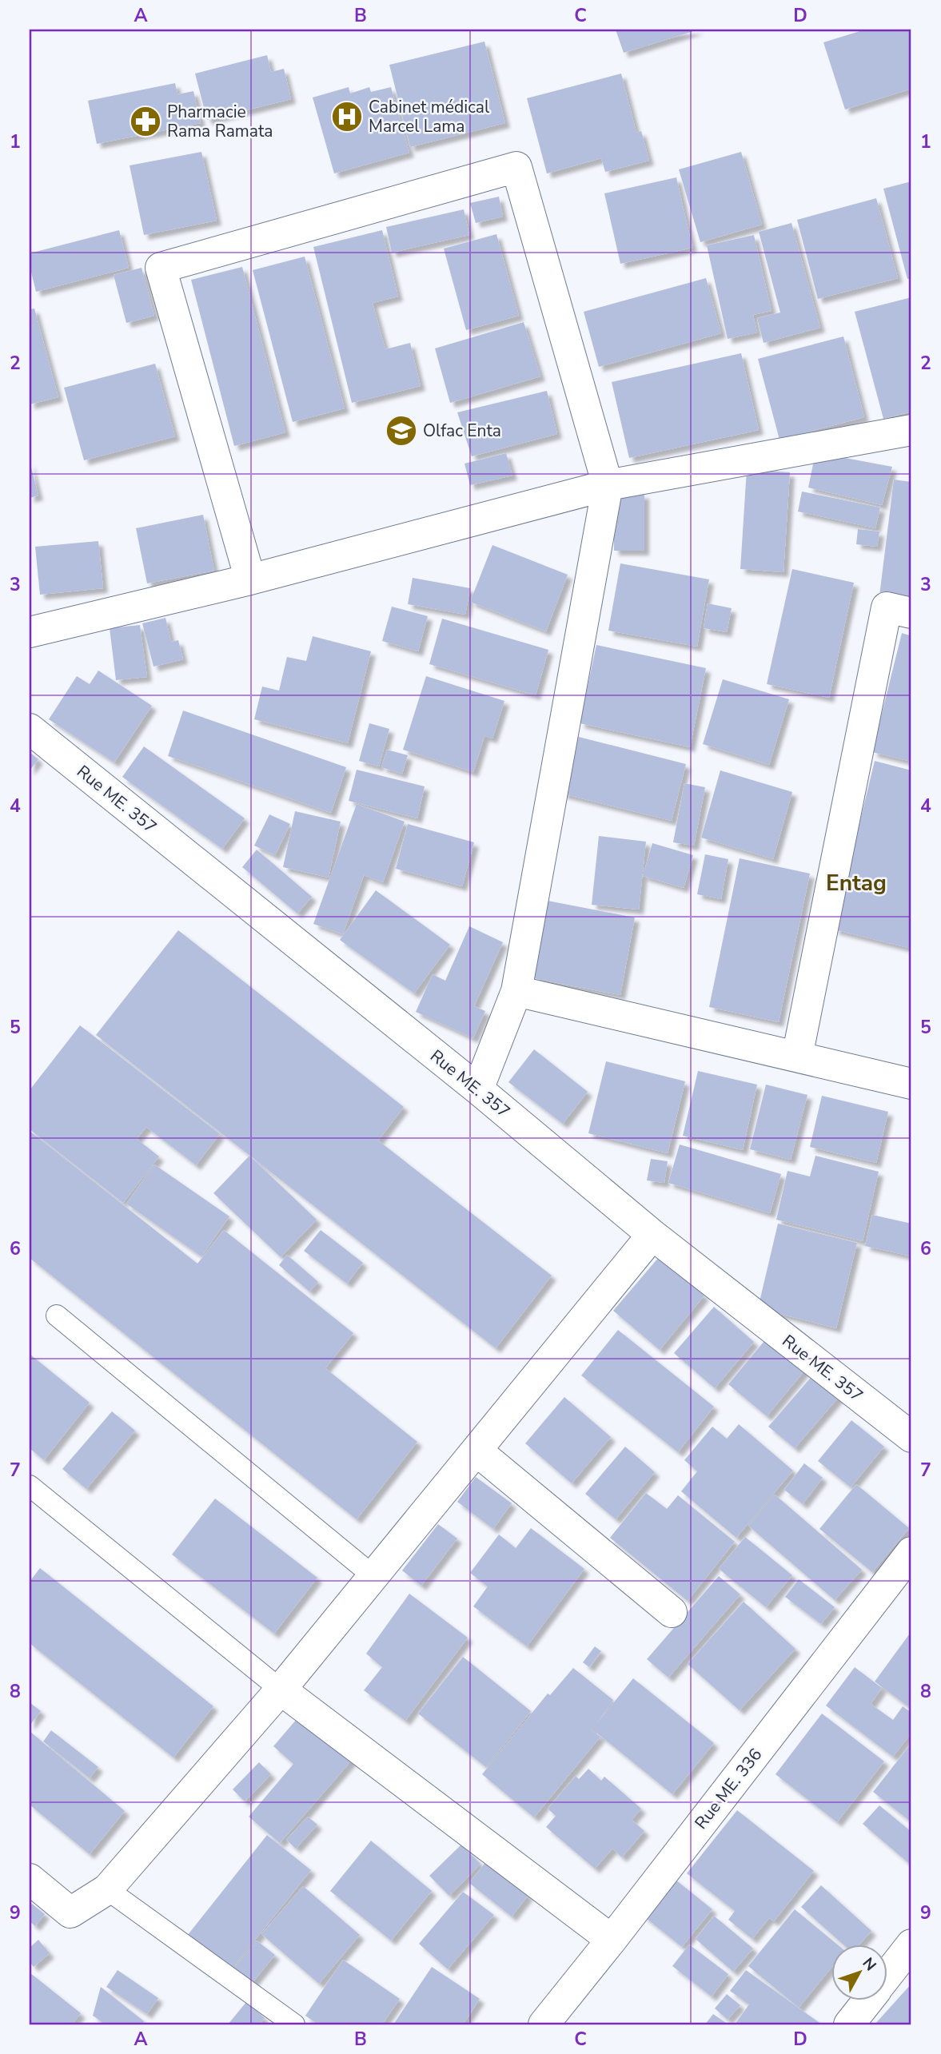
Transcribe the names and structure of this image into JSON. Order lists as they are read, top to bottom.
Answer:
{
  "streets": {
    "street": ["Rue ME. 357", "Rue ME. 336"]
  },
  "districts": ["Entag"],
  "places": {
    "hospital": ["Cabinet médical Marcel Lama"],
    "pharmacy": ["Pharmacie Rama Ramata"],
    "school or university": ["Olfac Enta"]
  },
  "north": "top right",
  "grid": {
    "columns": [
      "A",
      "B",
      "C",
      "D"
    ],
    "rows": [
      "1",
      "2",
      "3",
      "4",
      "5",
      "6",
      "7",
      "8",
      "9"
    ]
  }
}
